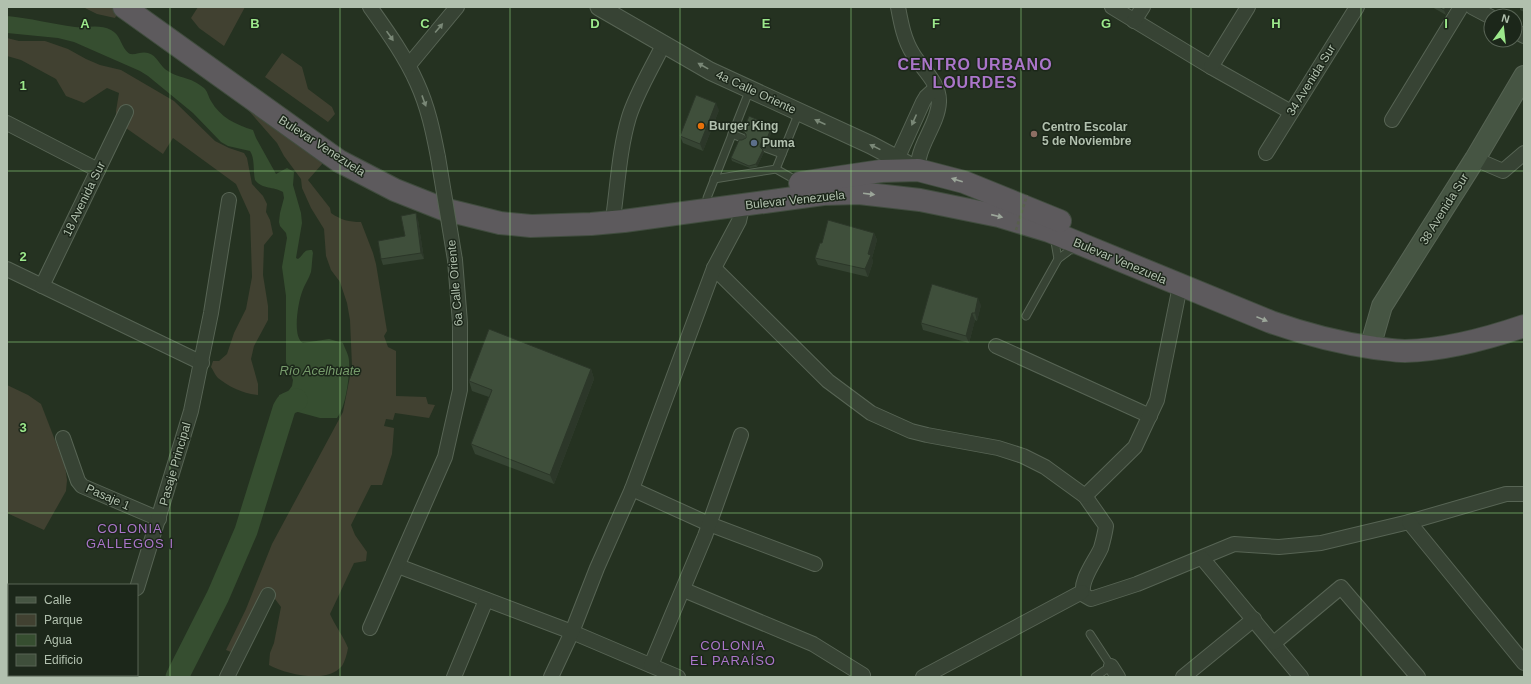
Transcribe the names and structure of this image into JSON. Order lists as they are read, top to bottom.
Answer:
{
  "streets": {
    "highway": ["Bulevar Venezuela"],
    "main road": ["38 Avenida Sur"],
    "street": [
      "34 Avenida Sur",
      "4a Calle Oriente",
      "18 Avenida Sur",
      "6a Calle Oriente",
      "Pasaje Principal",
      "Pasaje 1"
    ]
  },
  "crossings": [
    ["4a Calle Oriente", "Bulevar Venezuela"],
    ["Bulevar Venezuela", "38 Avenida Sur"],
    ["Pasaje Principal", "Pasaje 1"]
  ],
  "one_way": ["4a Calle Oriente", "6a Calle Oriente"],
  "districts": ["CENTRO URBANO LOURDES", "COLONIA GALLEGOS I", "COLONIA EL PARAÍSO"],
  "water": ["Río Acelhuate"],
  "places": ["Burger King", "Centro Escolar 5 de Noviembre", "Puma"],
  "legend": [
    "Calle",
    "Parque",
    "Agua",
    "Edificio"
  ],
  "north": "top",
  "grid": {
    "columns": [
      "A",
      "B",
      "C",
      "D",
      "E",
      "F",
      "G",
      "H",
      "I"
    ],
    "rows": ["1", "2", "3"]
  }
}
